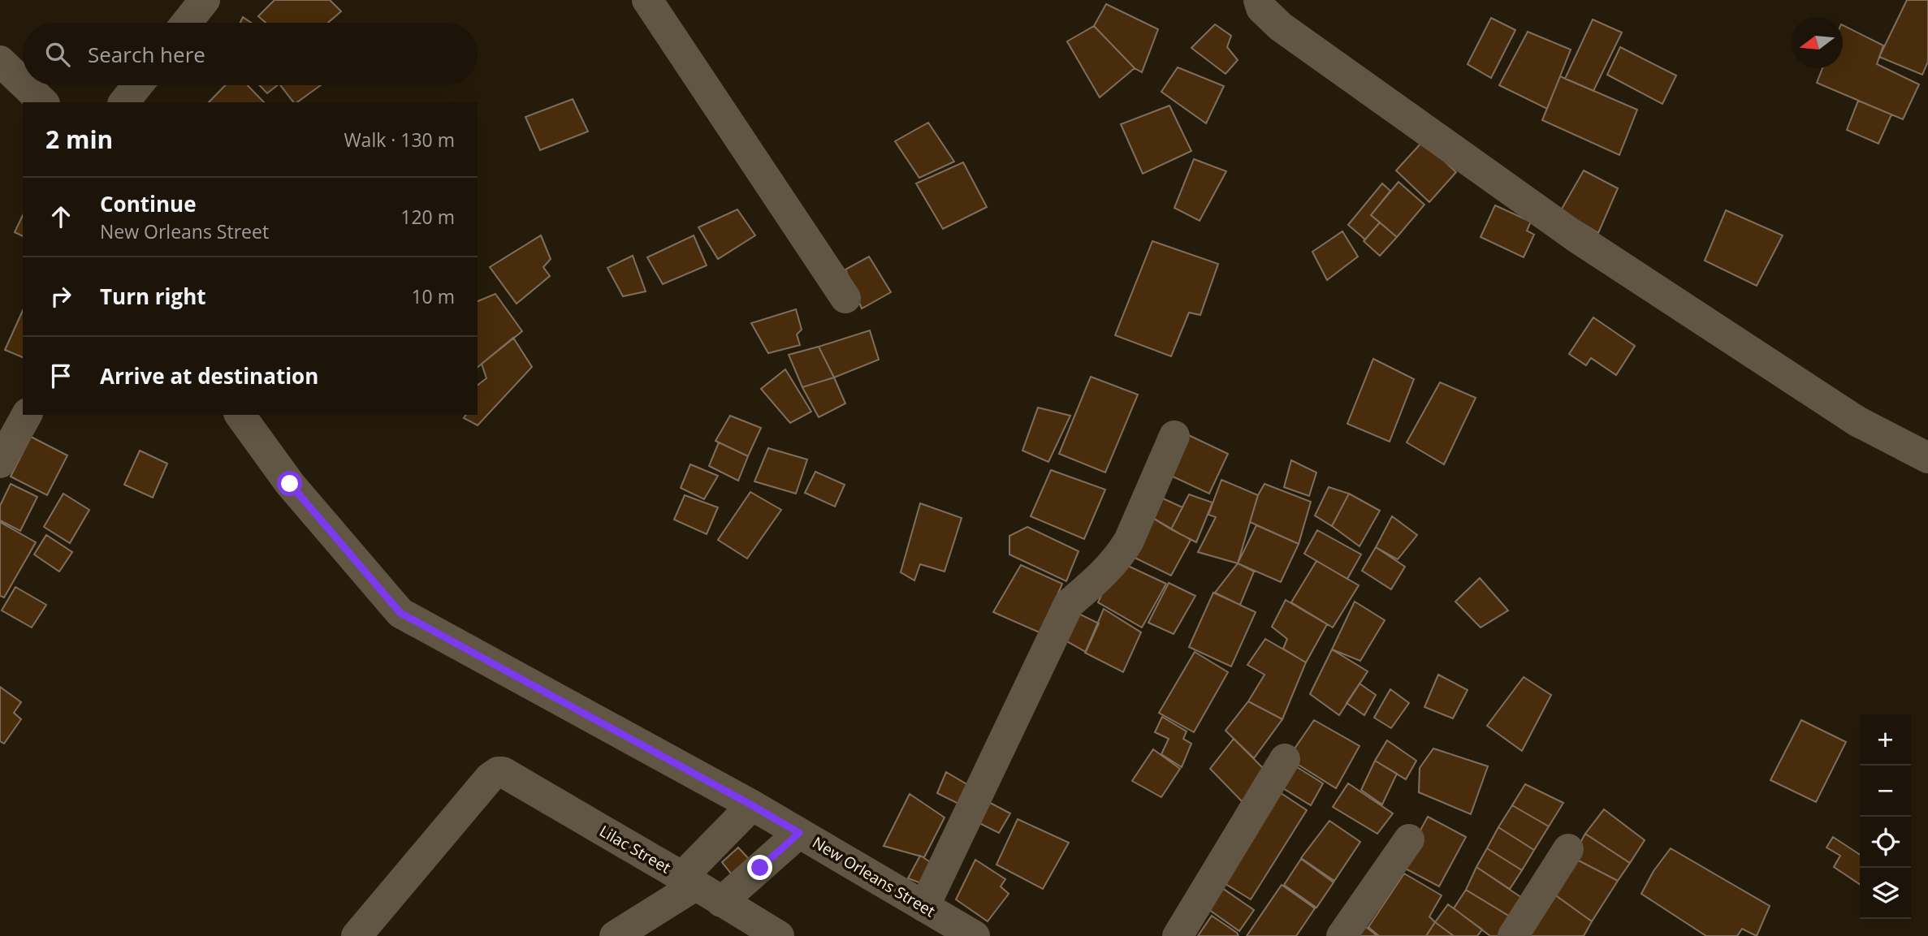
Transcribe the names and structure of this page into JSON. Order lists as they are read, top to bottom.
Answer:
{
  "streets": {
    "street": ["Lilac Street", "New Orleans Street"]
  },
  "north": "left",
  "page": {
    "search": "Search here",
    "heading": ["2 min", "Walk · 130 m"],
    "list": [
      ["Continue", "New Orleans Street", "120 m"],
      ["Turn right", "10 m"],
      "Arrive at destination"
    ],
    "map_buttons": ["+", "−"]
  }
}
